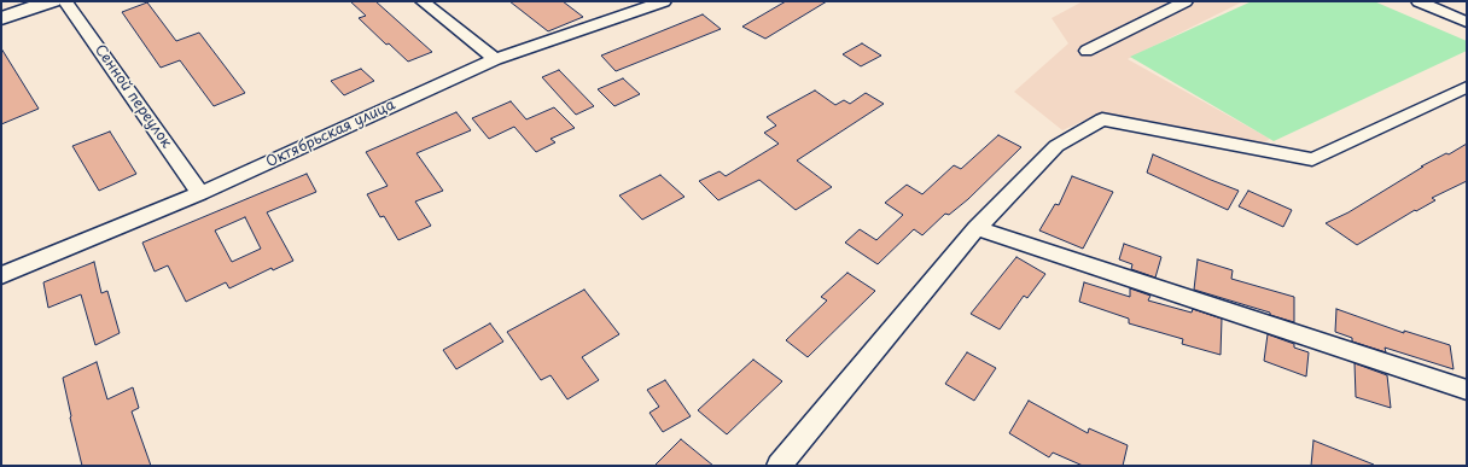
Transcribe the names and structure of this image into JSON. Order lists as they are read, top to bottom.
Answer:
{
  "streets": {
    "street": ["Сенной переулок", "Октябрьская улица"]
  },
  "crossings": [
    ["Сенной переулок", "Октябрьская улица"]
  ]
}
